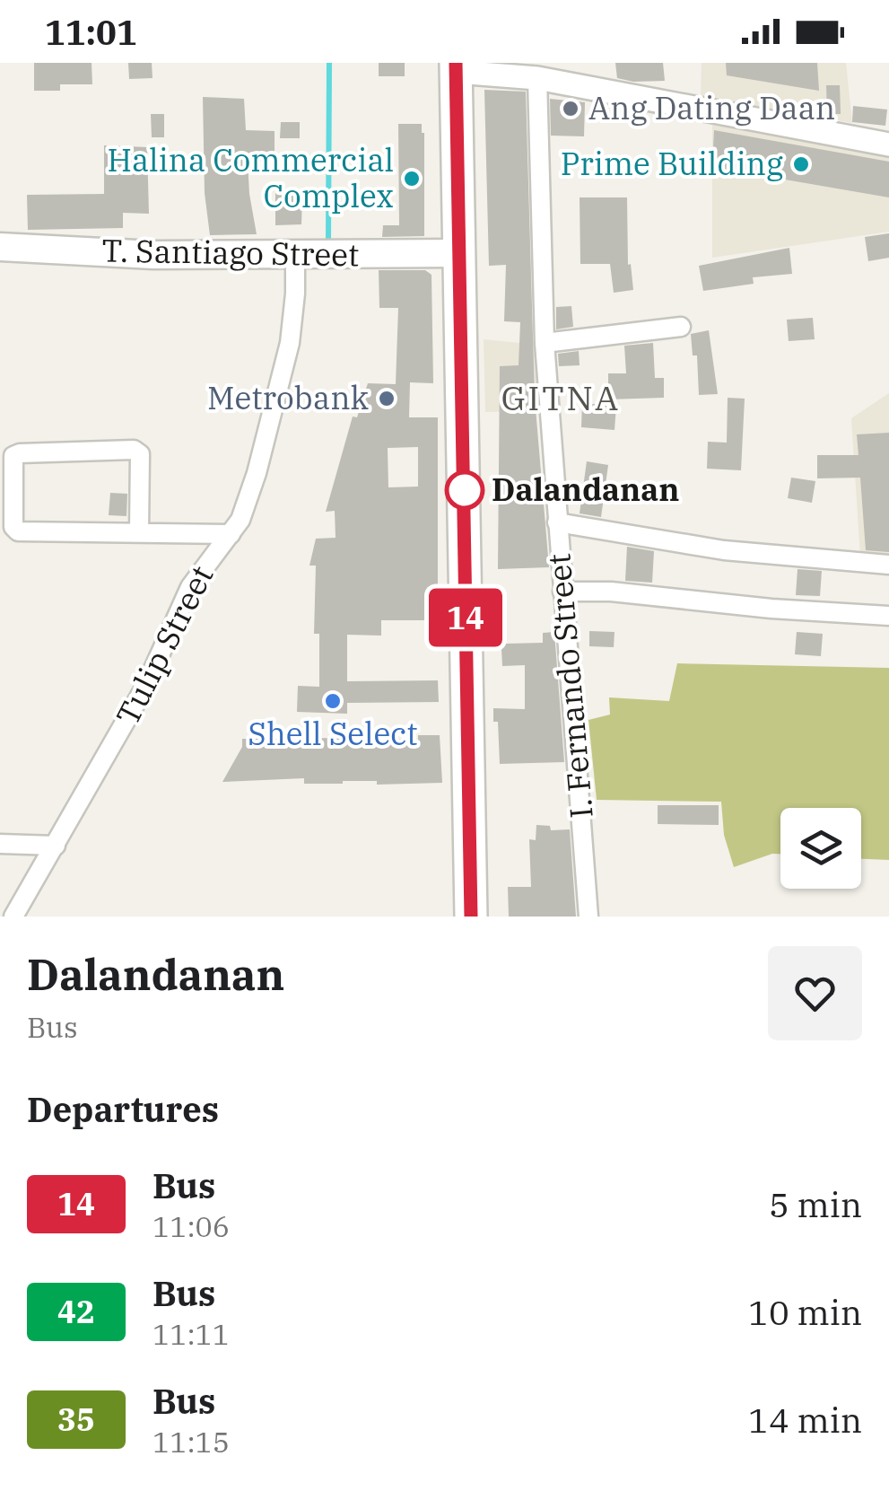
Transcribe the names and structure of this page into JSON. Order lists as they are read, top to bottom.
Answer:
{
  "streets": {
    "main road": ["T. Santiago Street"],
    "street": ["Tulip Street", "I. Fernando Street"]
  },
  "crossings": [
    ["T. Santiago Street", "Tulip Street"]
  ],
  "districts": ["GITNA"],
  "places": [
    "Ang Dating Daan",
    "Prime Building",
    "Halina Commercial Complex",
    "Metrobank",
    "Dalandanan",
    "Shell Select"
  ],
  "lines": ["bus line 14"],
  "page": {
    "status": "11:01",
    "on_map": "14",
    "heading": [
      ["Dalandanan", "Bus"],
      "Departures"
    ],
    "list": [
      {
        "mark": "14",
        "name": "Bus",
        "note": "11:06",
        "value": "5 min"
      },
      {
        "mark": "42",
        "name": "Bus",
        "note": "11:11",
        "value": "10 min"
      },
      {
        "mark": "35",
        "name": "Bus",
        "note": "11:15",
        "value": "14 min"
      }
    ]
  }
}
